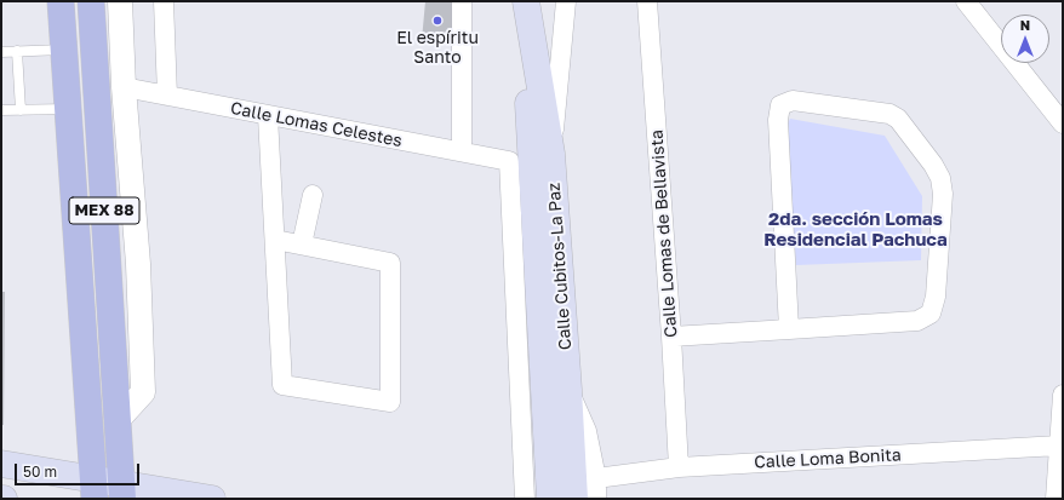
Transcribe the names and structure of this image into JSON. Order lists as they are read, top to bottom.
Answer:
{
  "streets": {
    "main road": ["MEX 88", "Calle Cubitos-La Paz"],
    "street": ["Calle Lomas Celestes", "Calle Lomas de Bellavista", "Calle Loma Bonita"]
  },
  "crossings": [
    ["Calle Lomas de Bellavista", "Calle Loma Bonita"]
  ],
  "districts": ["2da. sección Lomas Residencial Pachuca"],
  "places": ["El espíritu Santo"],
  "scale_bar": "50 m",
  "north": "top"
}
